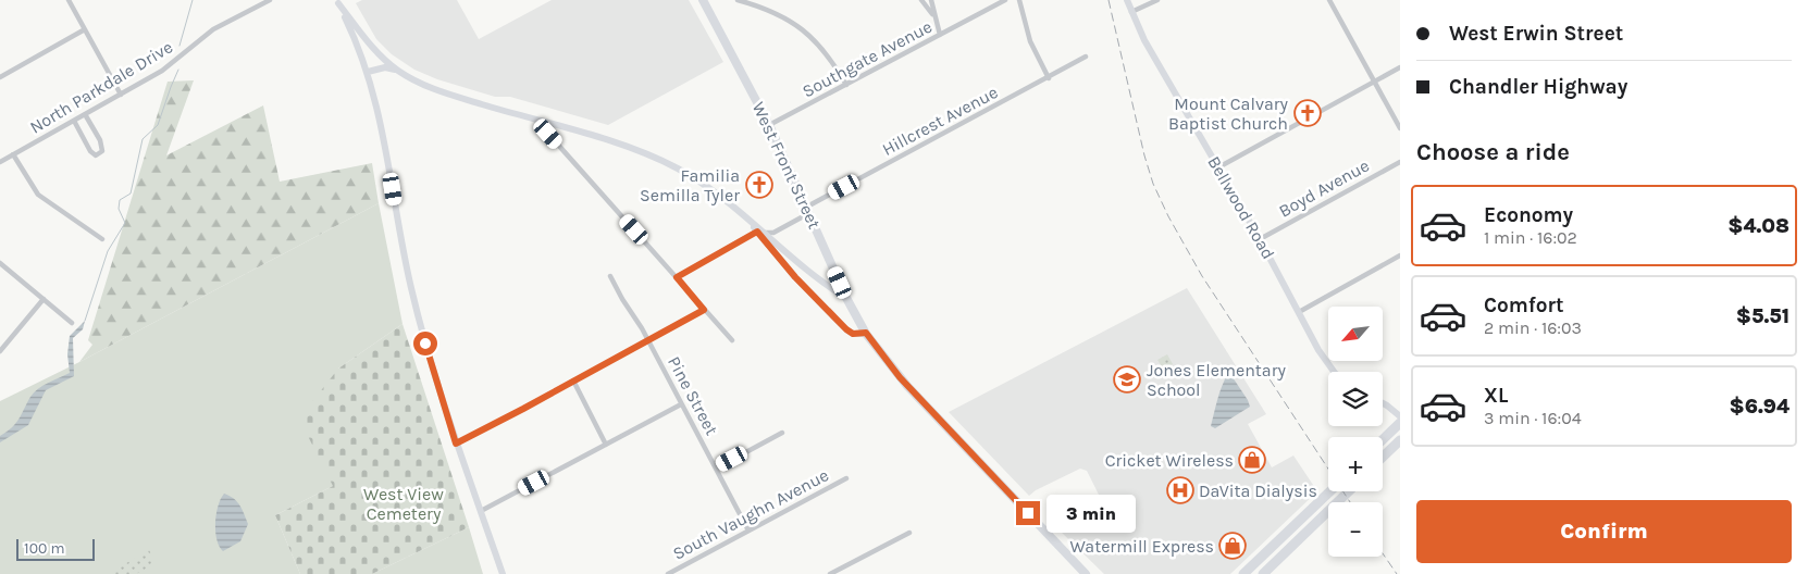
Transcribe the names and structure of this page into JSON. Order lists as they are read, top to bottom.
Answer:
{
  "streets": {
    "main road": ["West Front Street"],
    "street": [
      "Southgate Avenue",
      "North Parkdale Drive",
      "Hillcrest Avenue",
      "Boyd Avenue",
      "Bellwood Road",
      "Pine Street",
      "South Vaughn Avenue"
    ]
  },
  "crossings": [
    ["Southgate Avenue", "West Front Street"],
    ["Hillcrest Avenue", "West Front Street"],
    ["Boyd Avenue", "Bellwood Road"],
    ["Pine Street", "South Vaughn Avenue"]
  ],
  "parks": ["West View Cemetery"],
  "places": {
    "church": ["Mount Calvary Baptist Church", "Familia Semilla Tyler"],
    "school or university": ["Jones Elementary School"],
    "shop": ["Cricket Wireless", "Watermill Express"],
    "hospital": ["DaVita Dialysis"]
  },
  "scale_bar": "100 m",
  "north": "bottom left",
  "page": {
    "banner": ["West Erwin Street", "Chandler Highway"],
    "heading": "Choose a ride",
    "list": [
      {
        "name": "Economy",
        "note": "1 min · 16:02",
        "value": "$4.08"
      },
      {
        "name": "Comfort",
        "note": "2 min · 16:03",
        "value": "$5.51"
      },
      {
        "name": "XL",
        "note": "3 min · 16:04",
        "value": "$6.94"
      }
    ],
    "map_buttons": ["+", "−"],
    "buttons": "Confirm",
    "bubble": "3 min",
    "scale": "100 m"
  }
}
